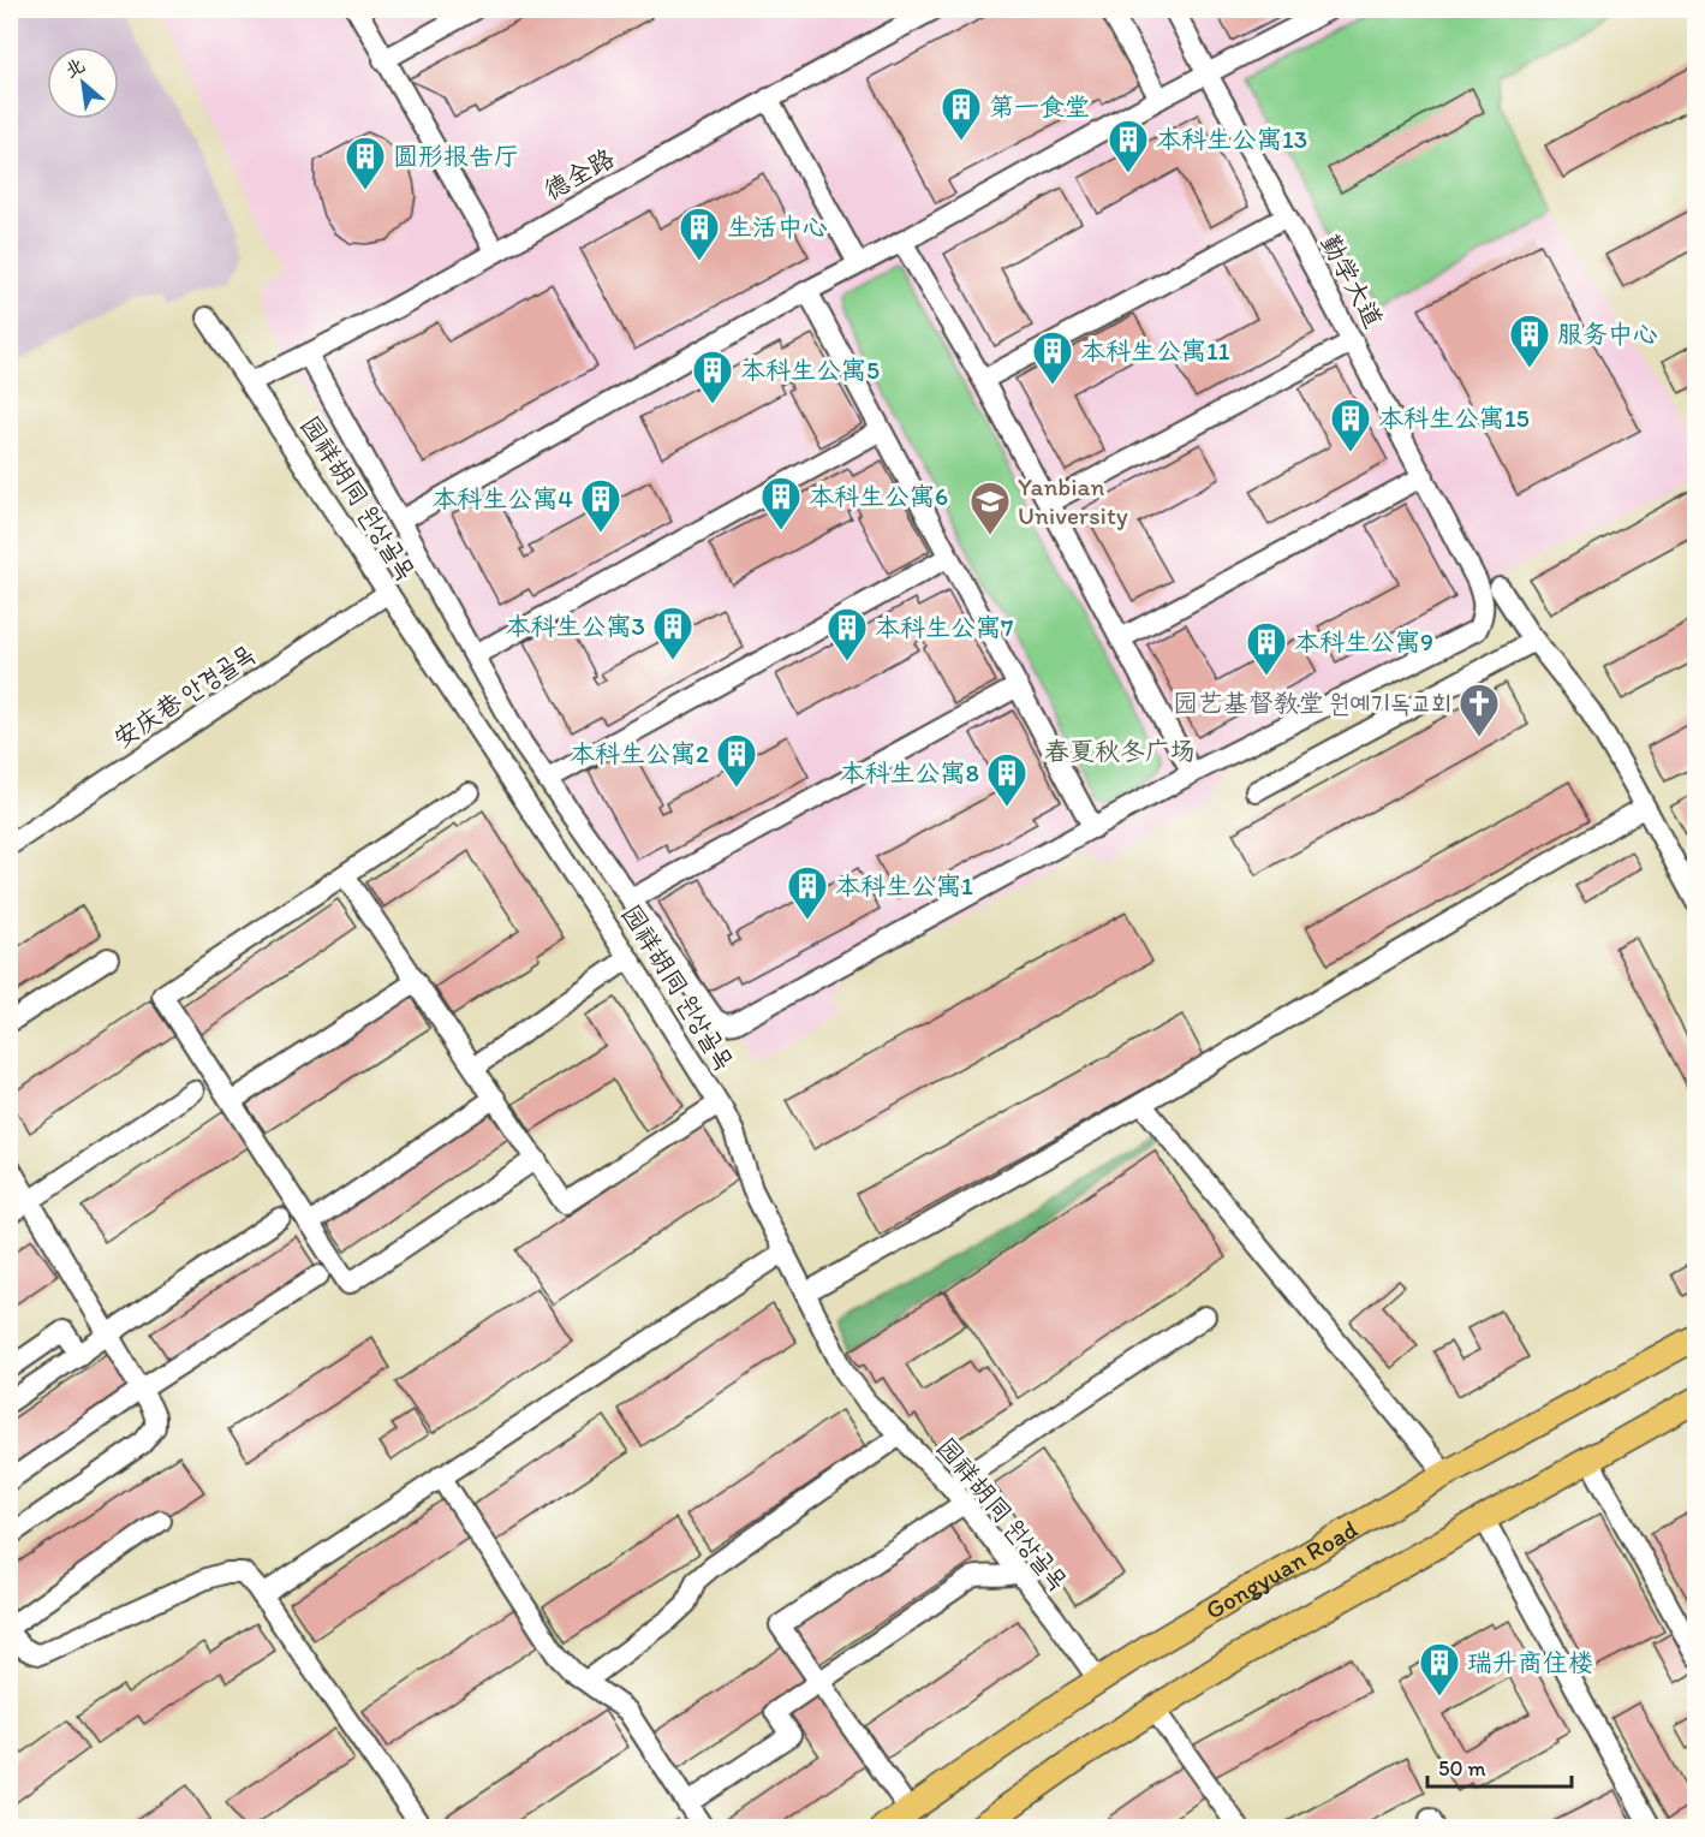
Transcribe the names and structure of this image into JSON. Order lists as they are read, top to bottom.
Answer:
{
  "streets": {
    "main road": ["Gongyuan Road"],
    "street": [
      "德全路",
      "勤学大道",
      "园祥胡同 원상골목",
      "安庆巷 안경골목"
    ]
  },
  "crossings": [
    ["德全路", "勤学大道"],
    ["德全路", "园祥胡同 원상골목"],
    ["园祥胡同 원상골목", "安庆巷 안경골목"],
    ["园祥胡同 원상골목", "Gongyuan Road"]
  ],
  "parks": ["春夏秋冬广场"],
  "places": {
    "building": [
      "第一食堂",
      "本科生公寓13",
      "圆形报告厅",
      "生活中心",
      "服务中心",
      "本科生公寓11",
      "本科生公寓5",
      "本科生公寓15",
      "本科生公寓6",
      "本科生公寓4",
      "本科生公寓3",
      "本科生公寓7",
      "本科生公寓9",
      "本科生公寓2",
      "本科生公寓8",
      "本科生公寓1",
      "瑞升商住楼"
    ],
    "school or university": ["Yanbian University"],
    "church": ["园艺基督教堂 원예기독교회"]
  },
  "scale_bar": "50 m",
  "north": "top left"
}
